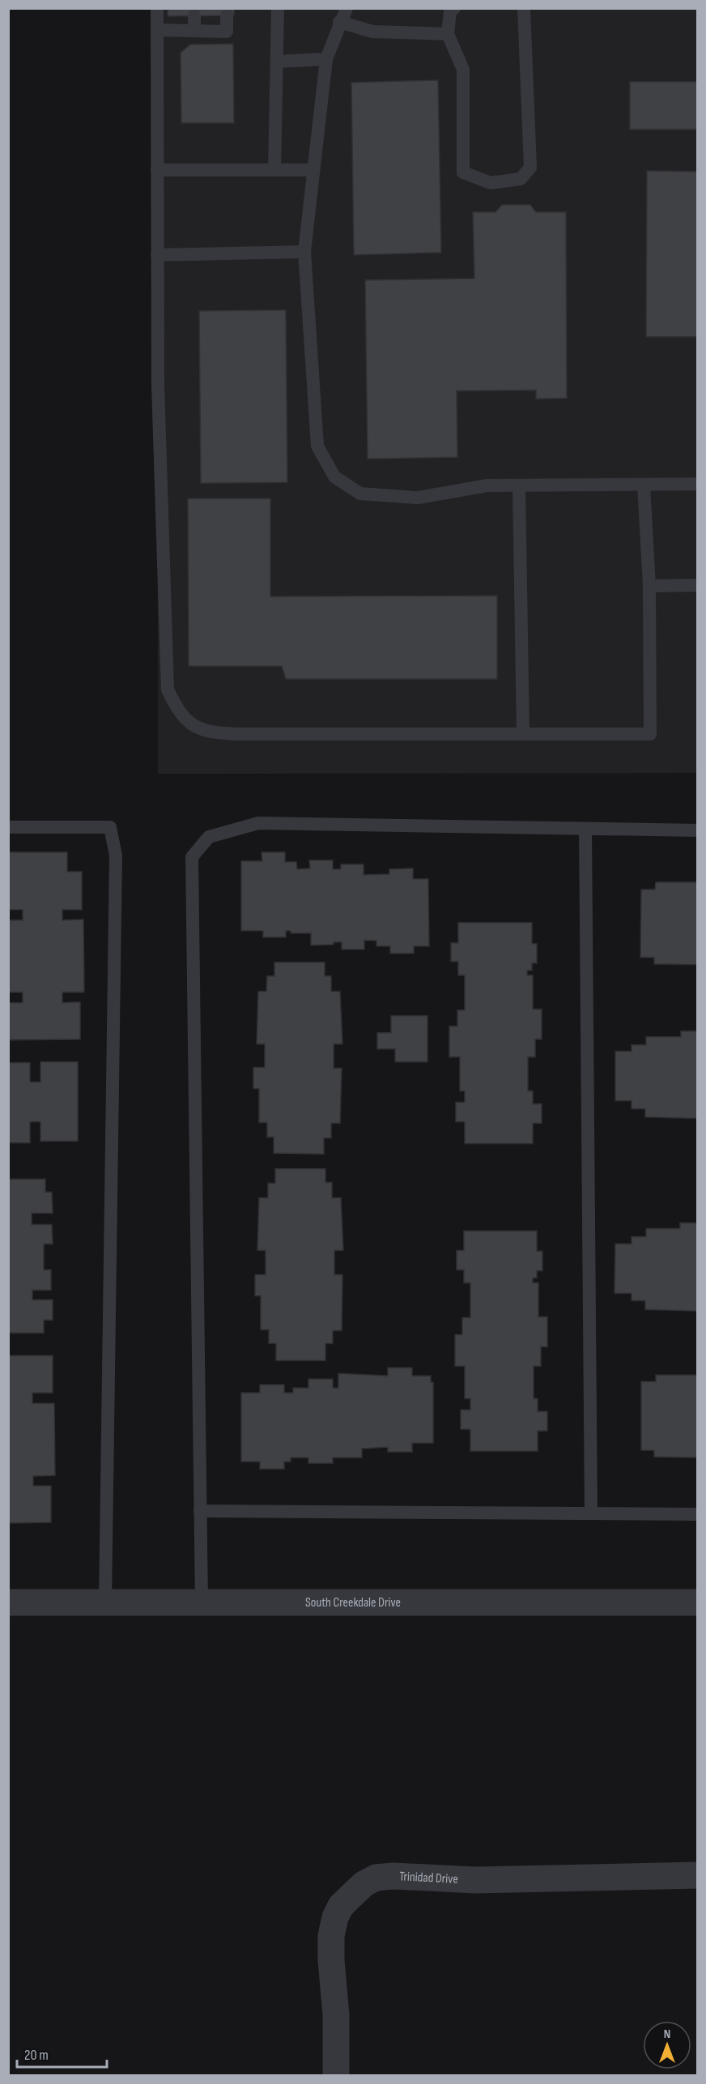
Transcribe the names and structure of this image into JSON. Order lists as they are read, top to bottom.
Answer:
{
  "streets": {
    "street": ["South Creekdale Drive", "Trinidad Drive"]
  },
  "scale_bar": "20 m",
  "north": "top"
}
